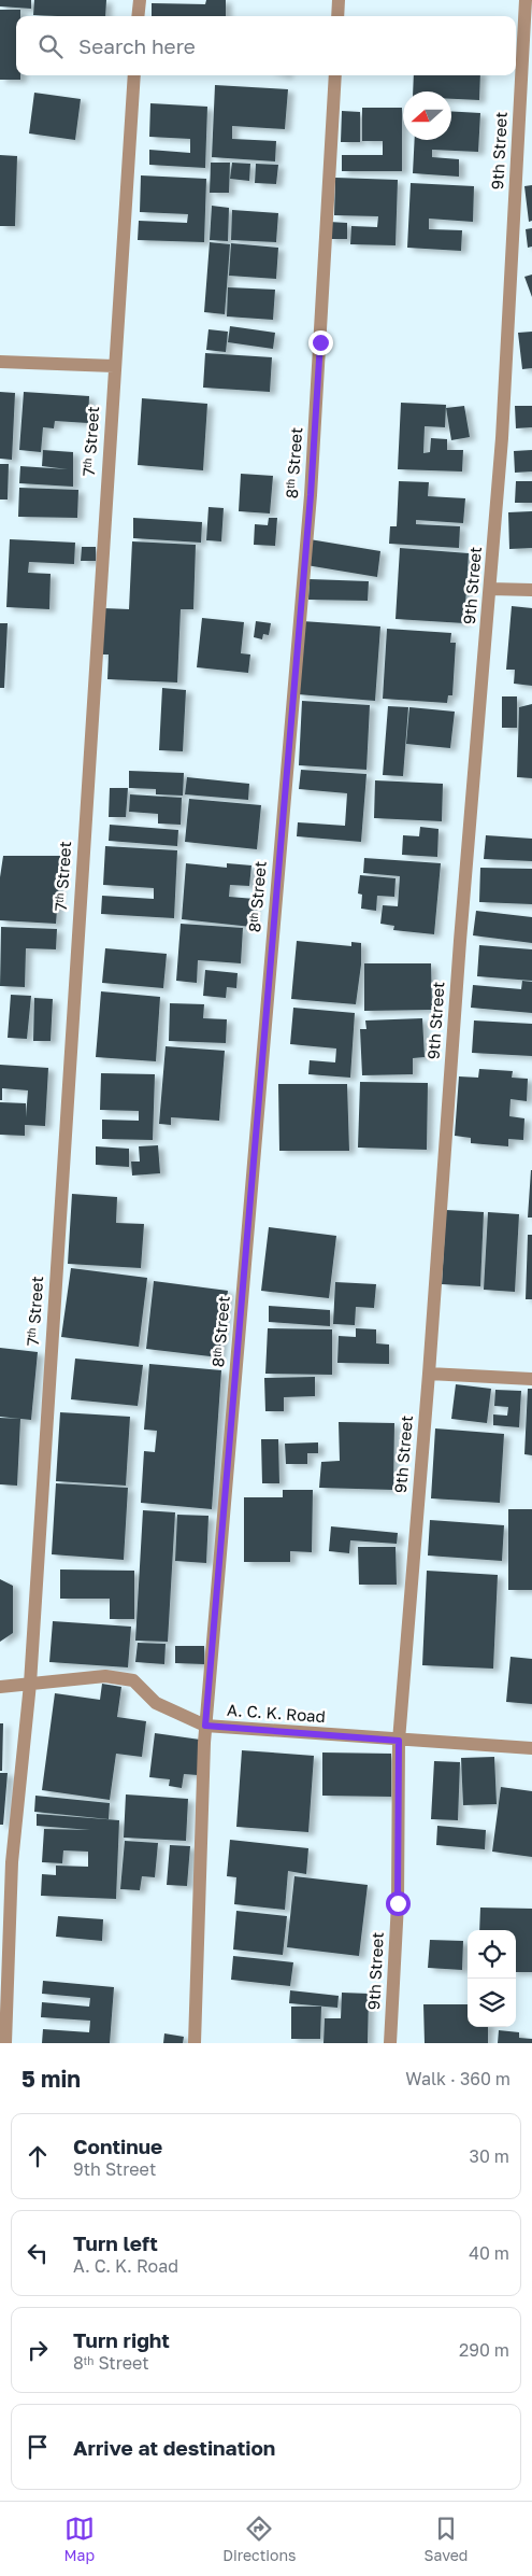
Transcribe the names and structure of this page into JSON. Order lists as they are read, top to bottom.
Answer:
{
  "streets": {
    "street": [
      "9th Street",
      "7ᵗʰ Street",
      "8ᵗʰ Street",
      "A. C. K. Road"
    ]
  },
  "crossings": [
    ["9th Street", "A. C. K. Road"],
    ["7ᵗʰ Street", "A. C. K. Road"],
    ["8ᵗʰ Street", "A. C. K. Road"]
  ],
  "north": "left",
  "page": {
    "search": "Search here",
    "heading": ["5 min", "Walk · 360 m"],
    "list": [
      ["Continue", "9th Street", "30 m"],
      ["Turn left", "A. C. K. Road", "40 m"],
      ["Turn right", "8ᵗʰ Street", "290 m"],
      "Arrive at destination"
    ],
    "nav": ["Map", "Directions", "Saved"]
  }
}
